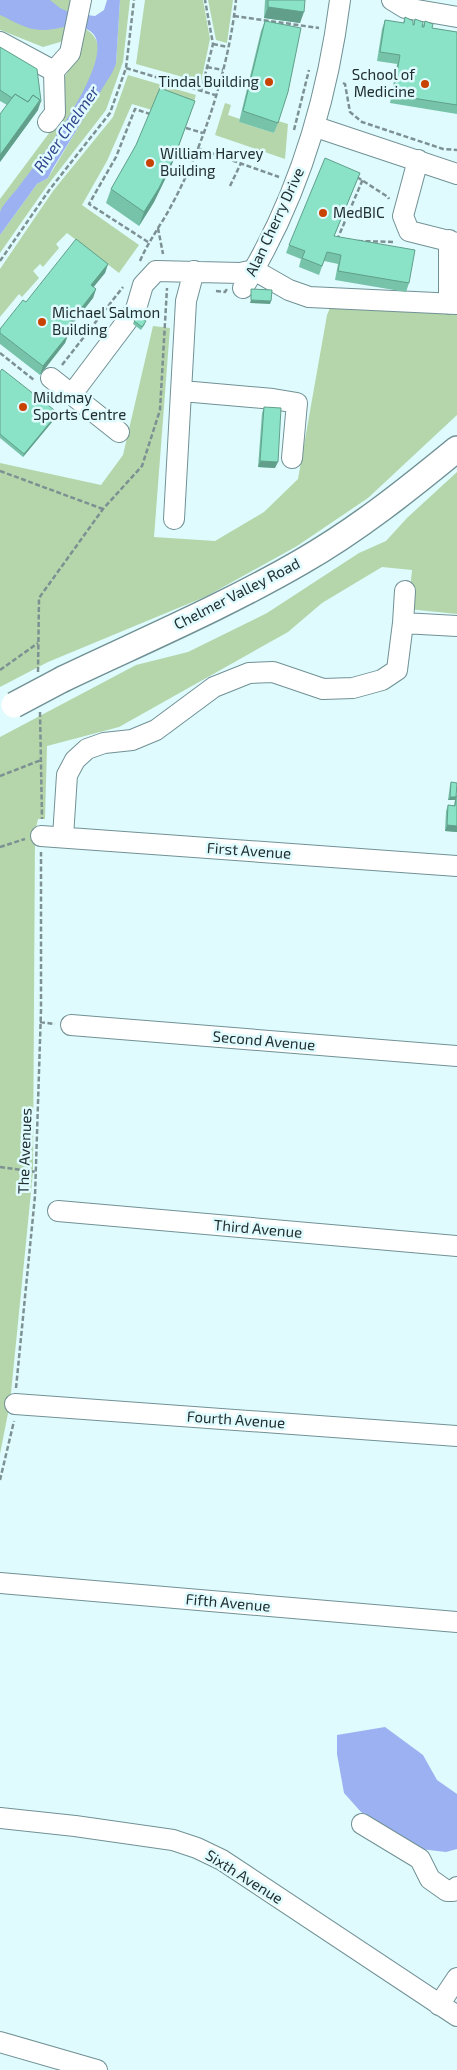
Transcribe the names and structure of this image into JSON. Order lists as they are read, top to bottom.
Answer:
{
  "streets": {
    "main road": ["Chelmer Valley Road"],
    "street": [
      "Alan Cherry Drive",
      "First Avenue",
      "Second Avenue",
      "Third Avenue",
      "Fourth Avenue",
      "Fifth Avenue",
      "Sixth Avenue"
    ],
    "path": ["The Avenues"]
  },
  "crossings": [
    ["First Avenue", "The Avenues"],
    ["The Avenues", "Fourth Avenue"]
  ],
  "water": ["River Chelmer"],
  "places": [
    "Tindal Building",
    "School of Medicine",
    "William Harvey Building",
    "MedBIC",
    "Michael Salmon Building",
    "Mildmay Sports Centre"
  ]
}
